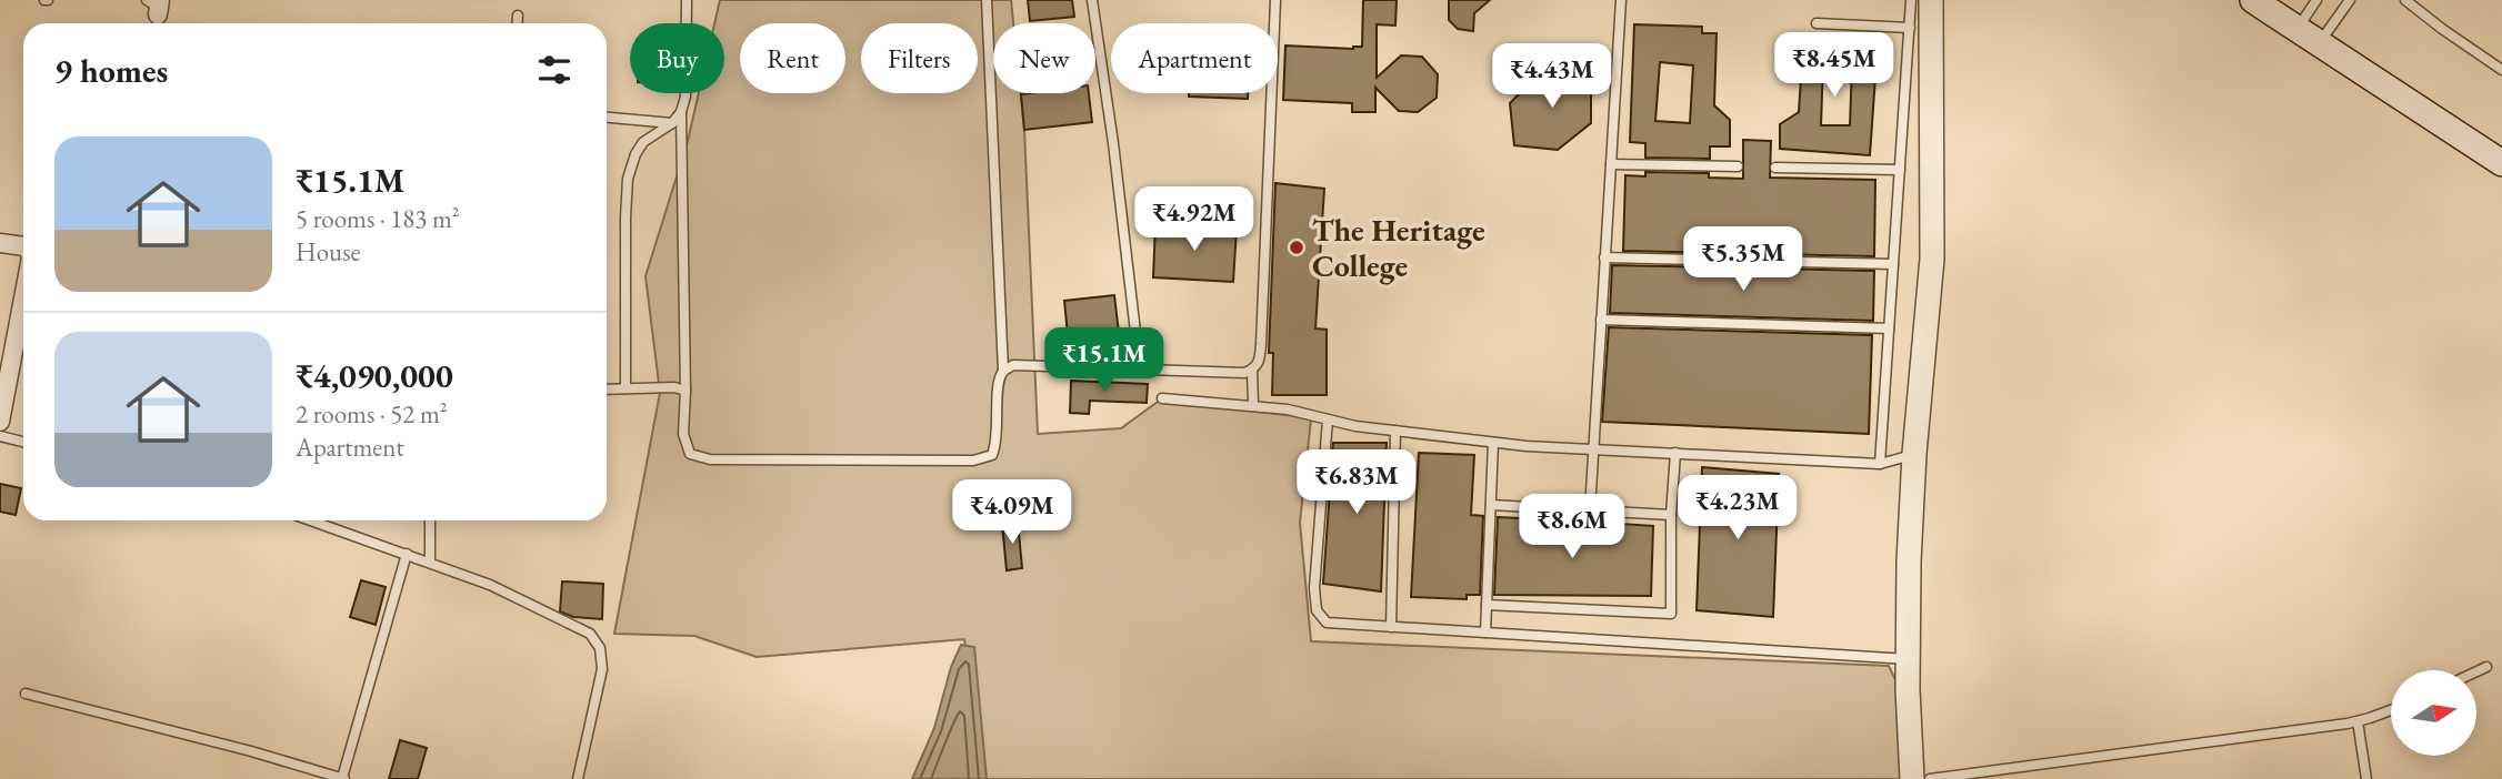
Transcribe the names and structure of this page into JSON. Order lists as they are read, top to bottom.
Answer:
{
  "places": ["The Heritage College"],
  "north": "right",
  "page": {
    "chip": [
      "Buy",
      "Rent",
      "Filters",
      "New",
      "Apartment"
    ],
    "heading": "9 homes",
    "price": [
      "₹8.45M",
      "₹4.43M",
      "₹4.92M",
      "₹5.35M",
      "₹15.1M",
      "₹6.83M",
      "₹4.23M",
      "₹4.09M",
      "₹8.6M"
    ],
    "list": [
      {
        "name": "₹15.1M",
        "note": "5 rooms · 183 m² · House"
      },
      {
        "name": "₹4,090,000",
        "note": "2 rooms · 52 m² · Apartment"
      }
    ]
  }
}
